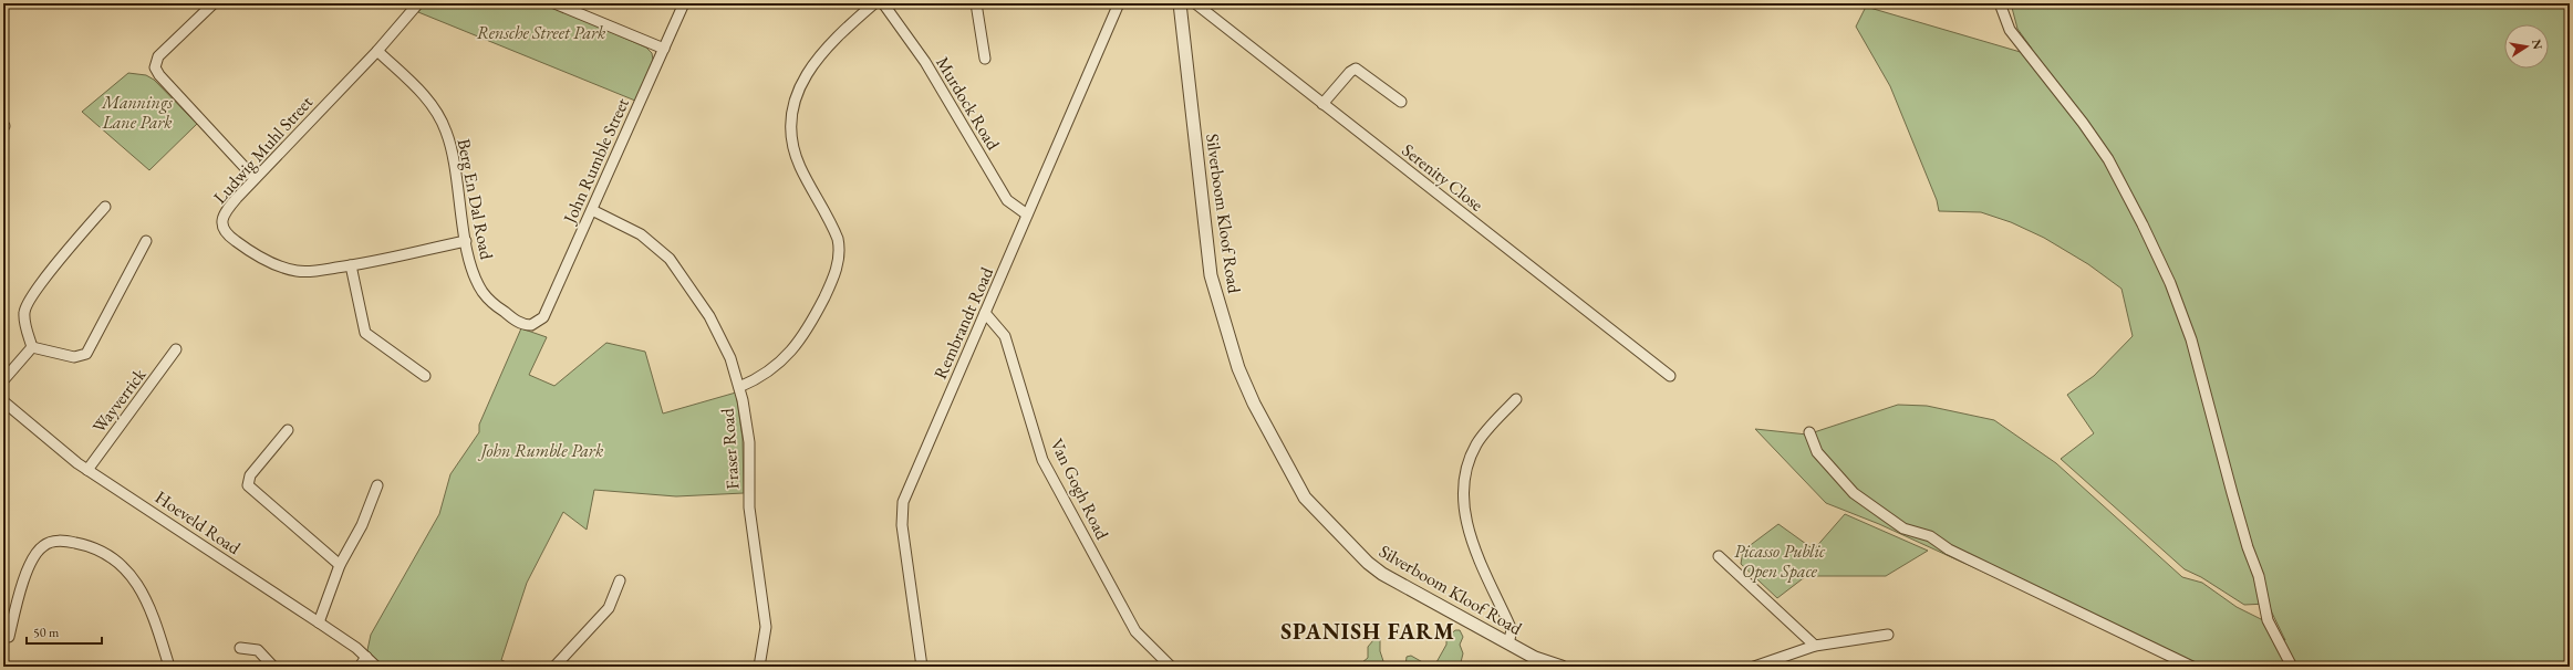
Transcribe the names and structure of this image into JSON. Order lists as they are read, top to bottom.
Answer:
{
  "streets": {
    "street": [
      "Murdock Road",
      "Ludwig Muhl Street",
      "John Rumble Street",
      "Serenity Close",
      "Berg En Dal Road",
      "Silverboom Kloof Road",
      "Rembrandt Road",
      "Wayverrick",
      "Fraser Road",
      "Van Gogh Road",
      "Hoeveld Road"
    ]
  },
  "crossings": [
    ["Murdock Road", "Rembrandt Road"],
    ["Ludwig Muhl Street", "Berg En Dal Road"],
    ["John Rumble Street", "Berg En Dal Road"],
    ["John Rumble Street", "Fraser Road"],
    ["Rembrandt Road", "Van Gogh Road"],
    ["Wayverrick", "Hoeveld Road"]
  ],
  "districts": ["SPANISH FARM"],
  "parks": [
    "Rensche Street Park",
    "Mannings Lane Park",
    "John Rumble Park",
    "Picasso Public Open Space"
  ],
  "scale_bar": "50 m",
  "north": "right"
}
